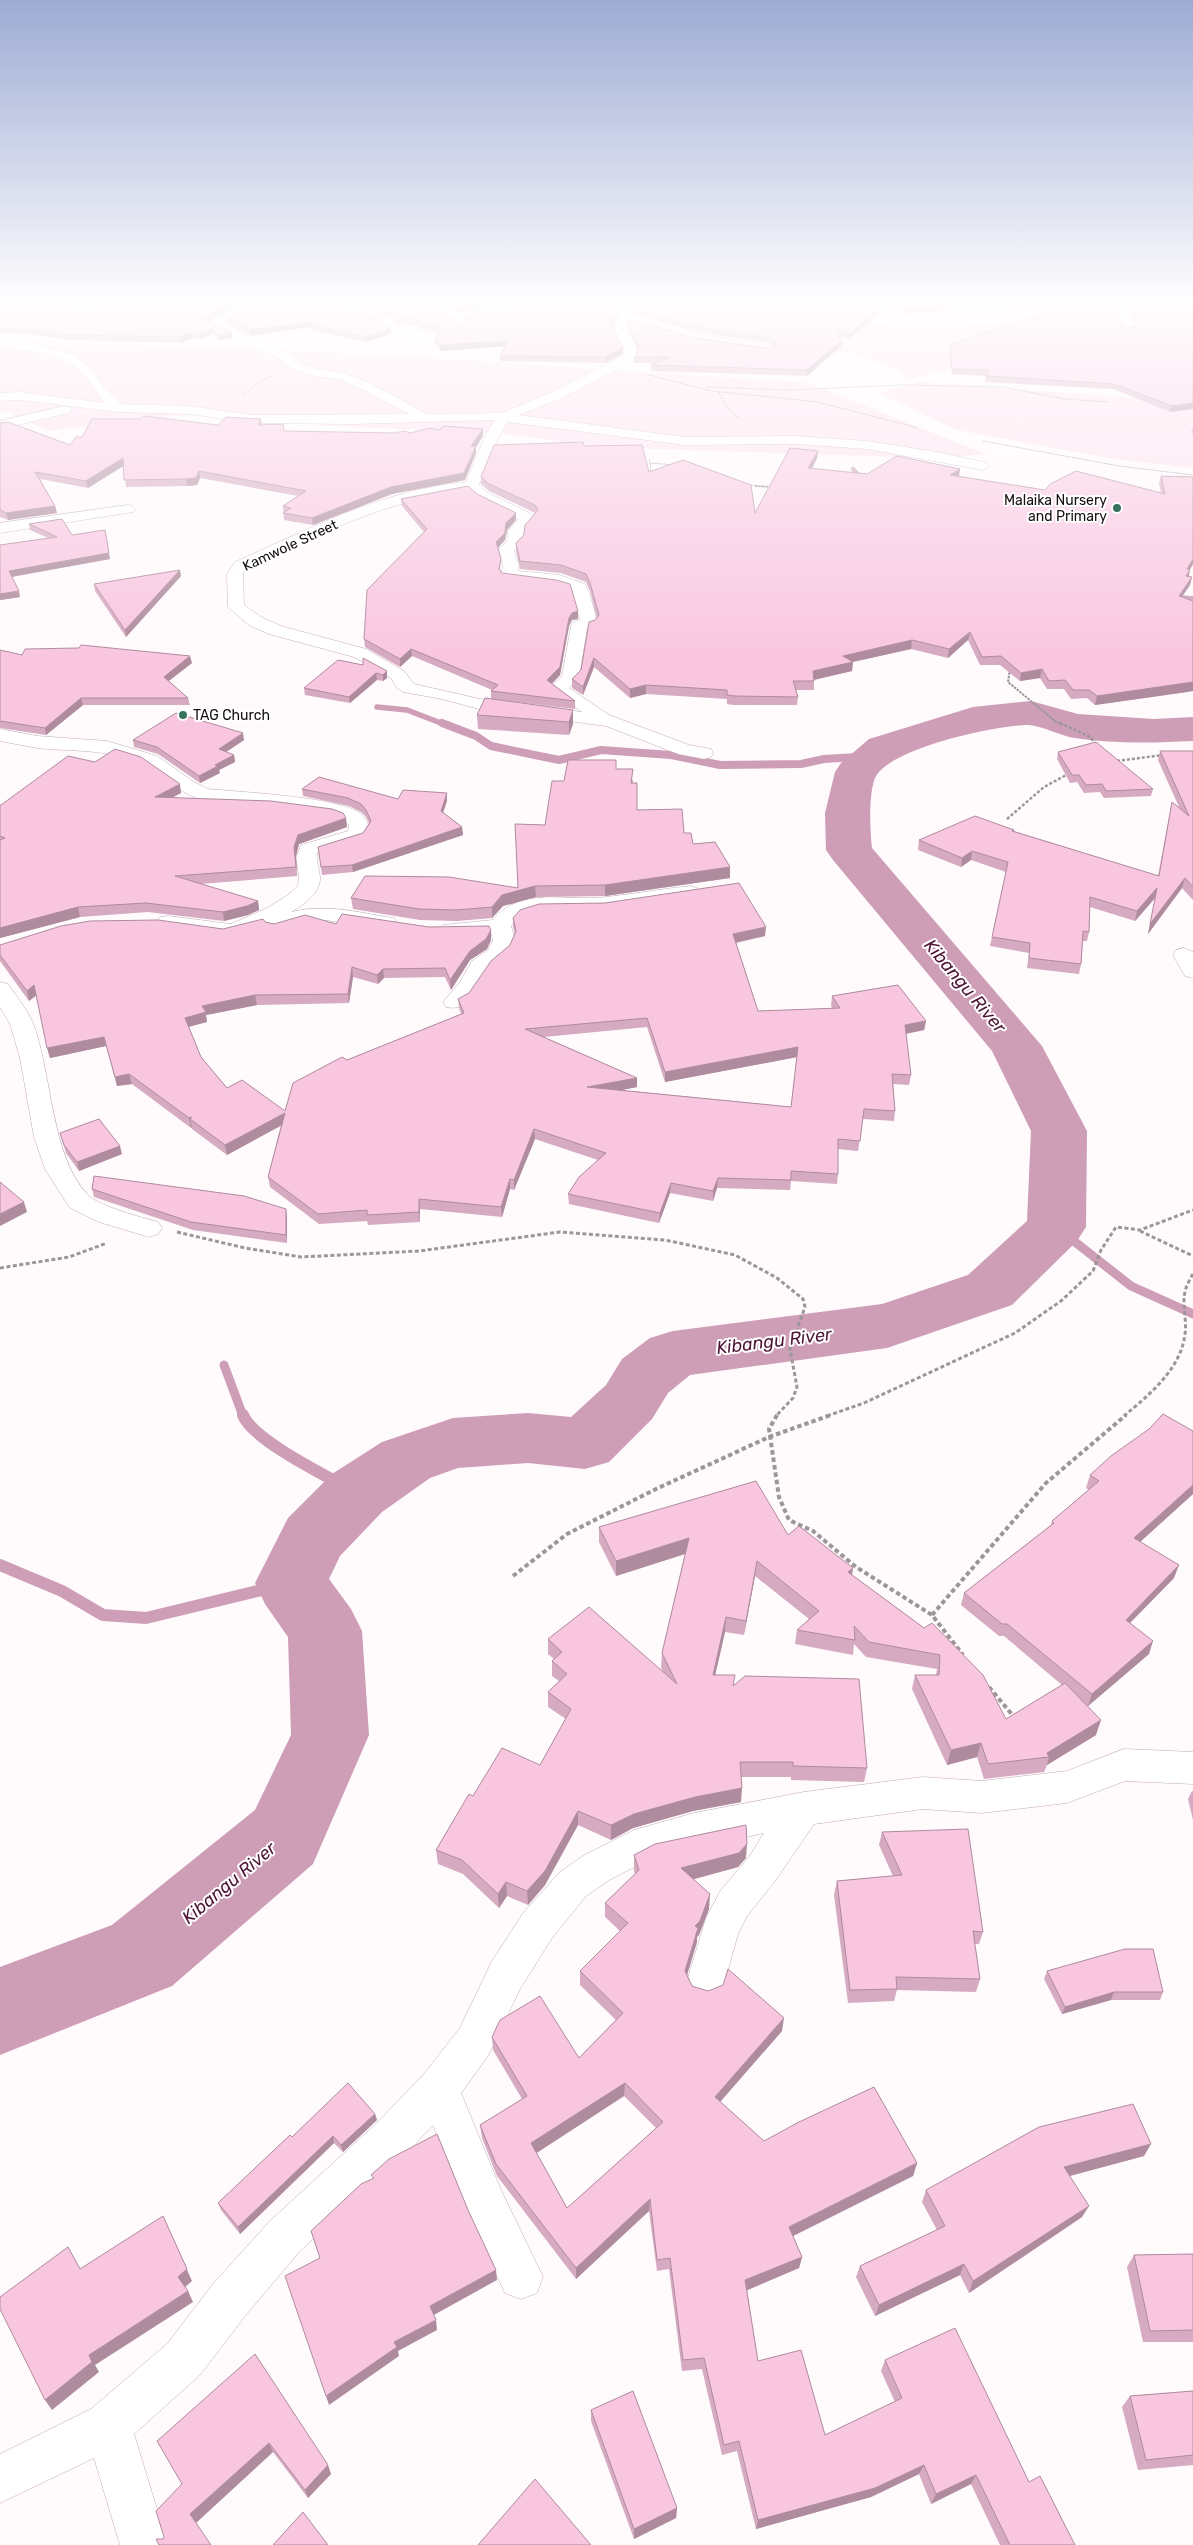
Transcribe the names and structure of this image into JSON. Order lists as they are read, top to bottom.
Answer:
{
  "streets": {
    "street": ["Kamwole Street"]
  },
  "water": ["Kibangu River"],
  "places": ["Malaika Nursery and Primary", "TAG Church"]
}
